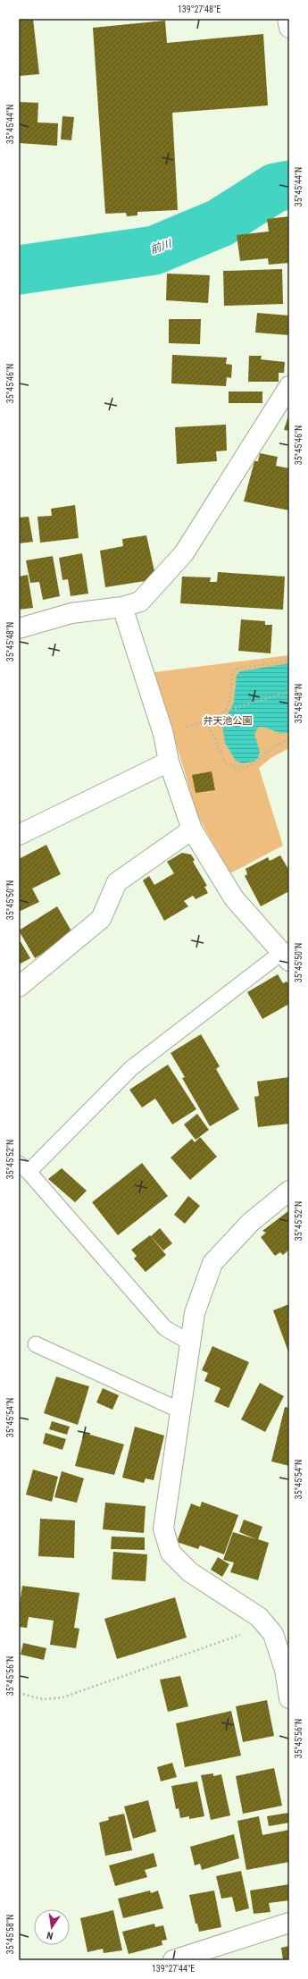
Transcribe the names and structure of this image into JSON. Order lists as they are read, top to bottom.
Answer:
{
  "water": ["前川"],
  "parks": ["弁天池公園"],
  "north": "bottom",
  "coordinates": [
    "139°27'48\"E",
    "35°45'44\"N",
    "35°45'46\"N",
    "35°45'48\"N",
    "35°45'50\"N",
    "35°45'52\"N",
    "35°45'54\"N",
    "35°45'56\"N",
    "35°45'58\"N",
    "139°27'44\"E"
  ]
}
